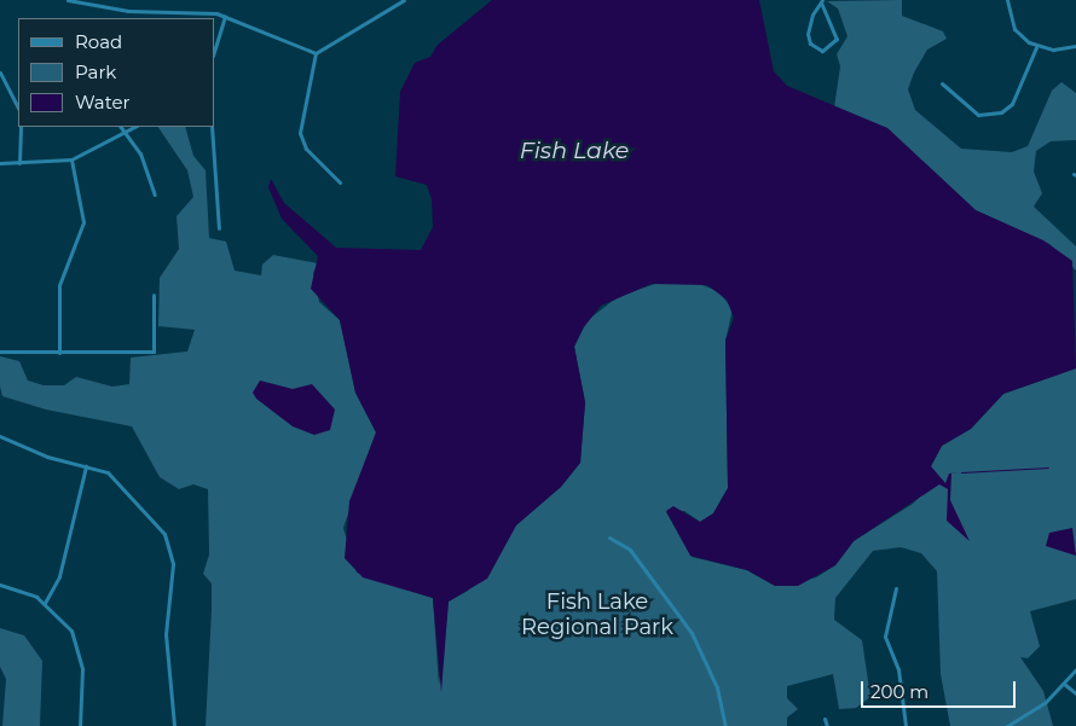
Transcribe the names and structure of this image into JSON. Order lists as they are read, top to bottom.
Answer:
{
  "water": ["Fish Lake"],
  "parks": ["Fish Lake Regional Park"],
  "legend": ["Road", "Park", "Water"],
  "scale_bar": "200 m"
}
